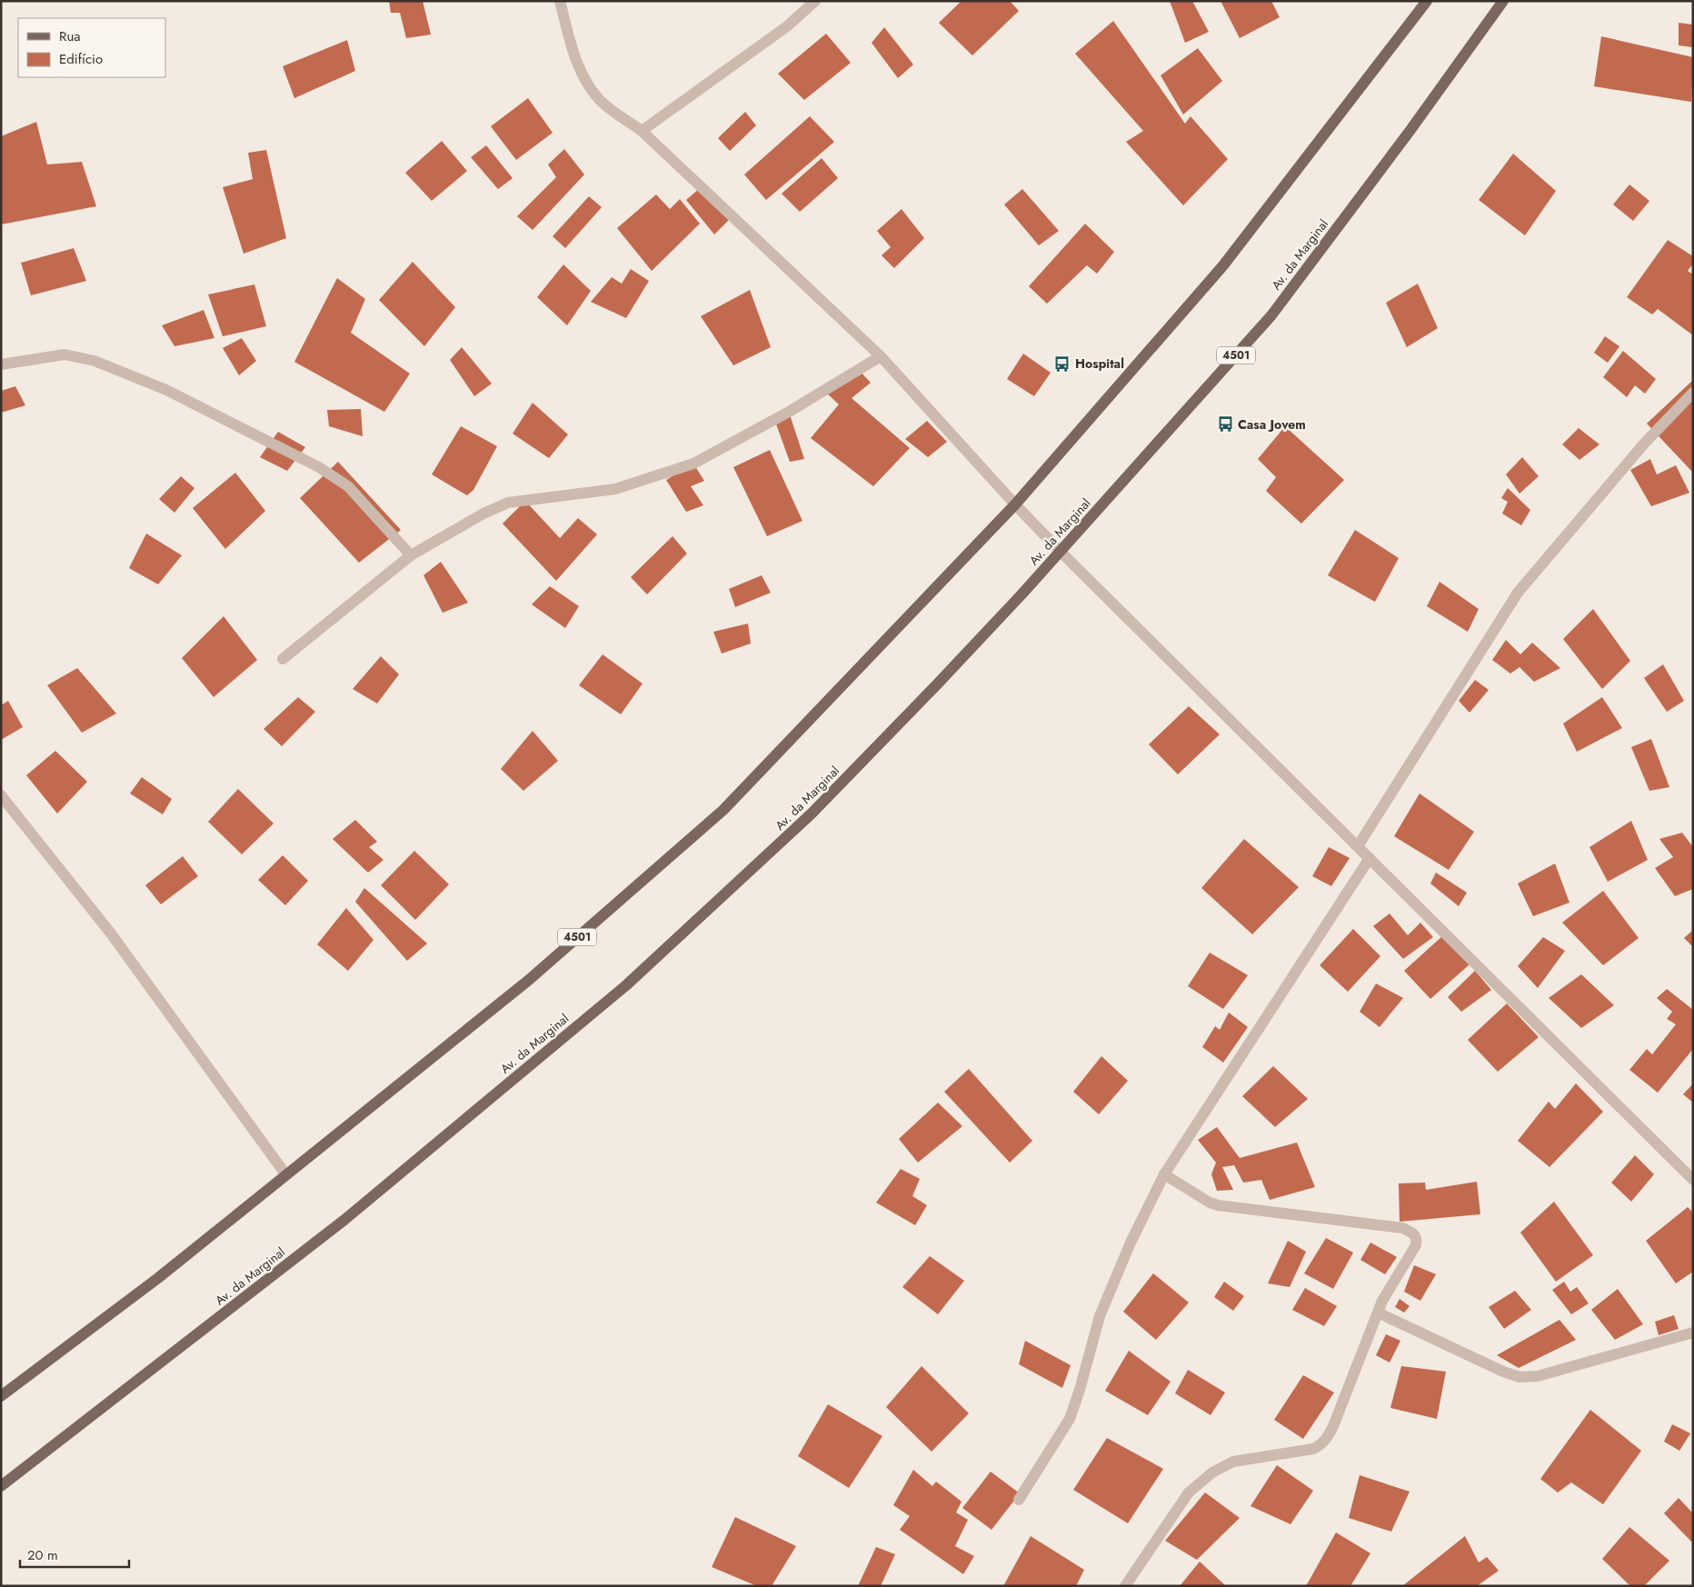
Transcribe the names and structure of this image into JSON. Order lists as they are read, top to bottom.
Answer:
{
  "streets": {
    "main road": ["Av. da Marginal", "4501"]
  },
  "places": {
    "bus stop": ["Hospital", "Casa Jovem"]
  },
  "legend": ["Rua", "Edifício"],
  "scale_bar": "20 m"
}
